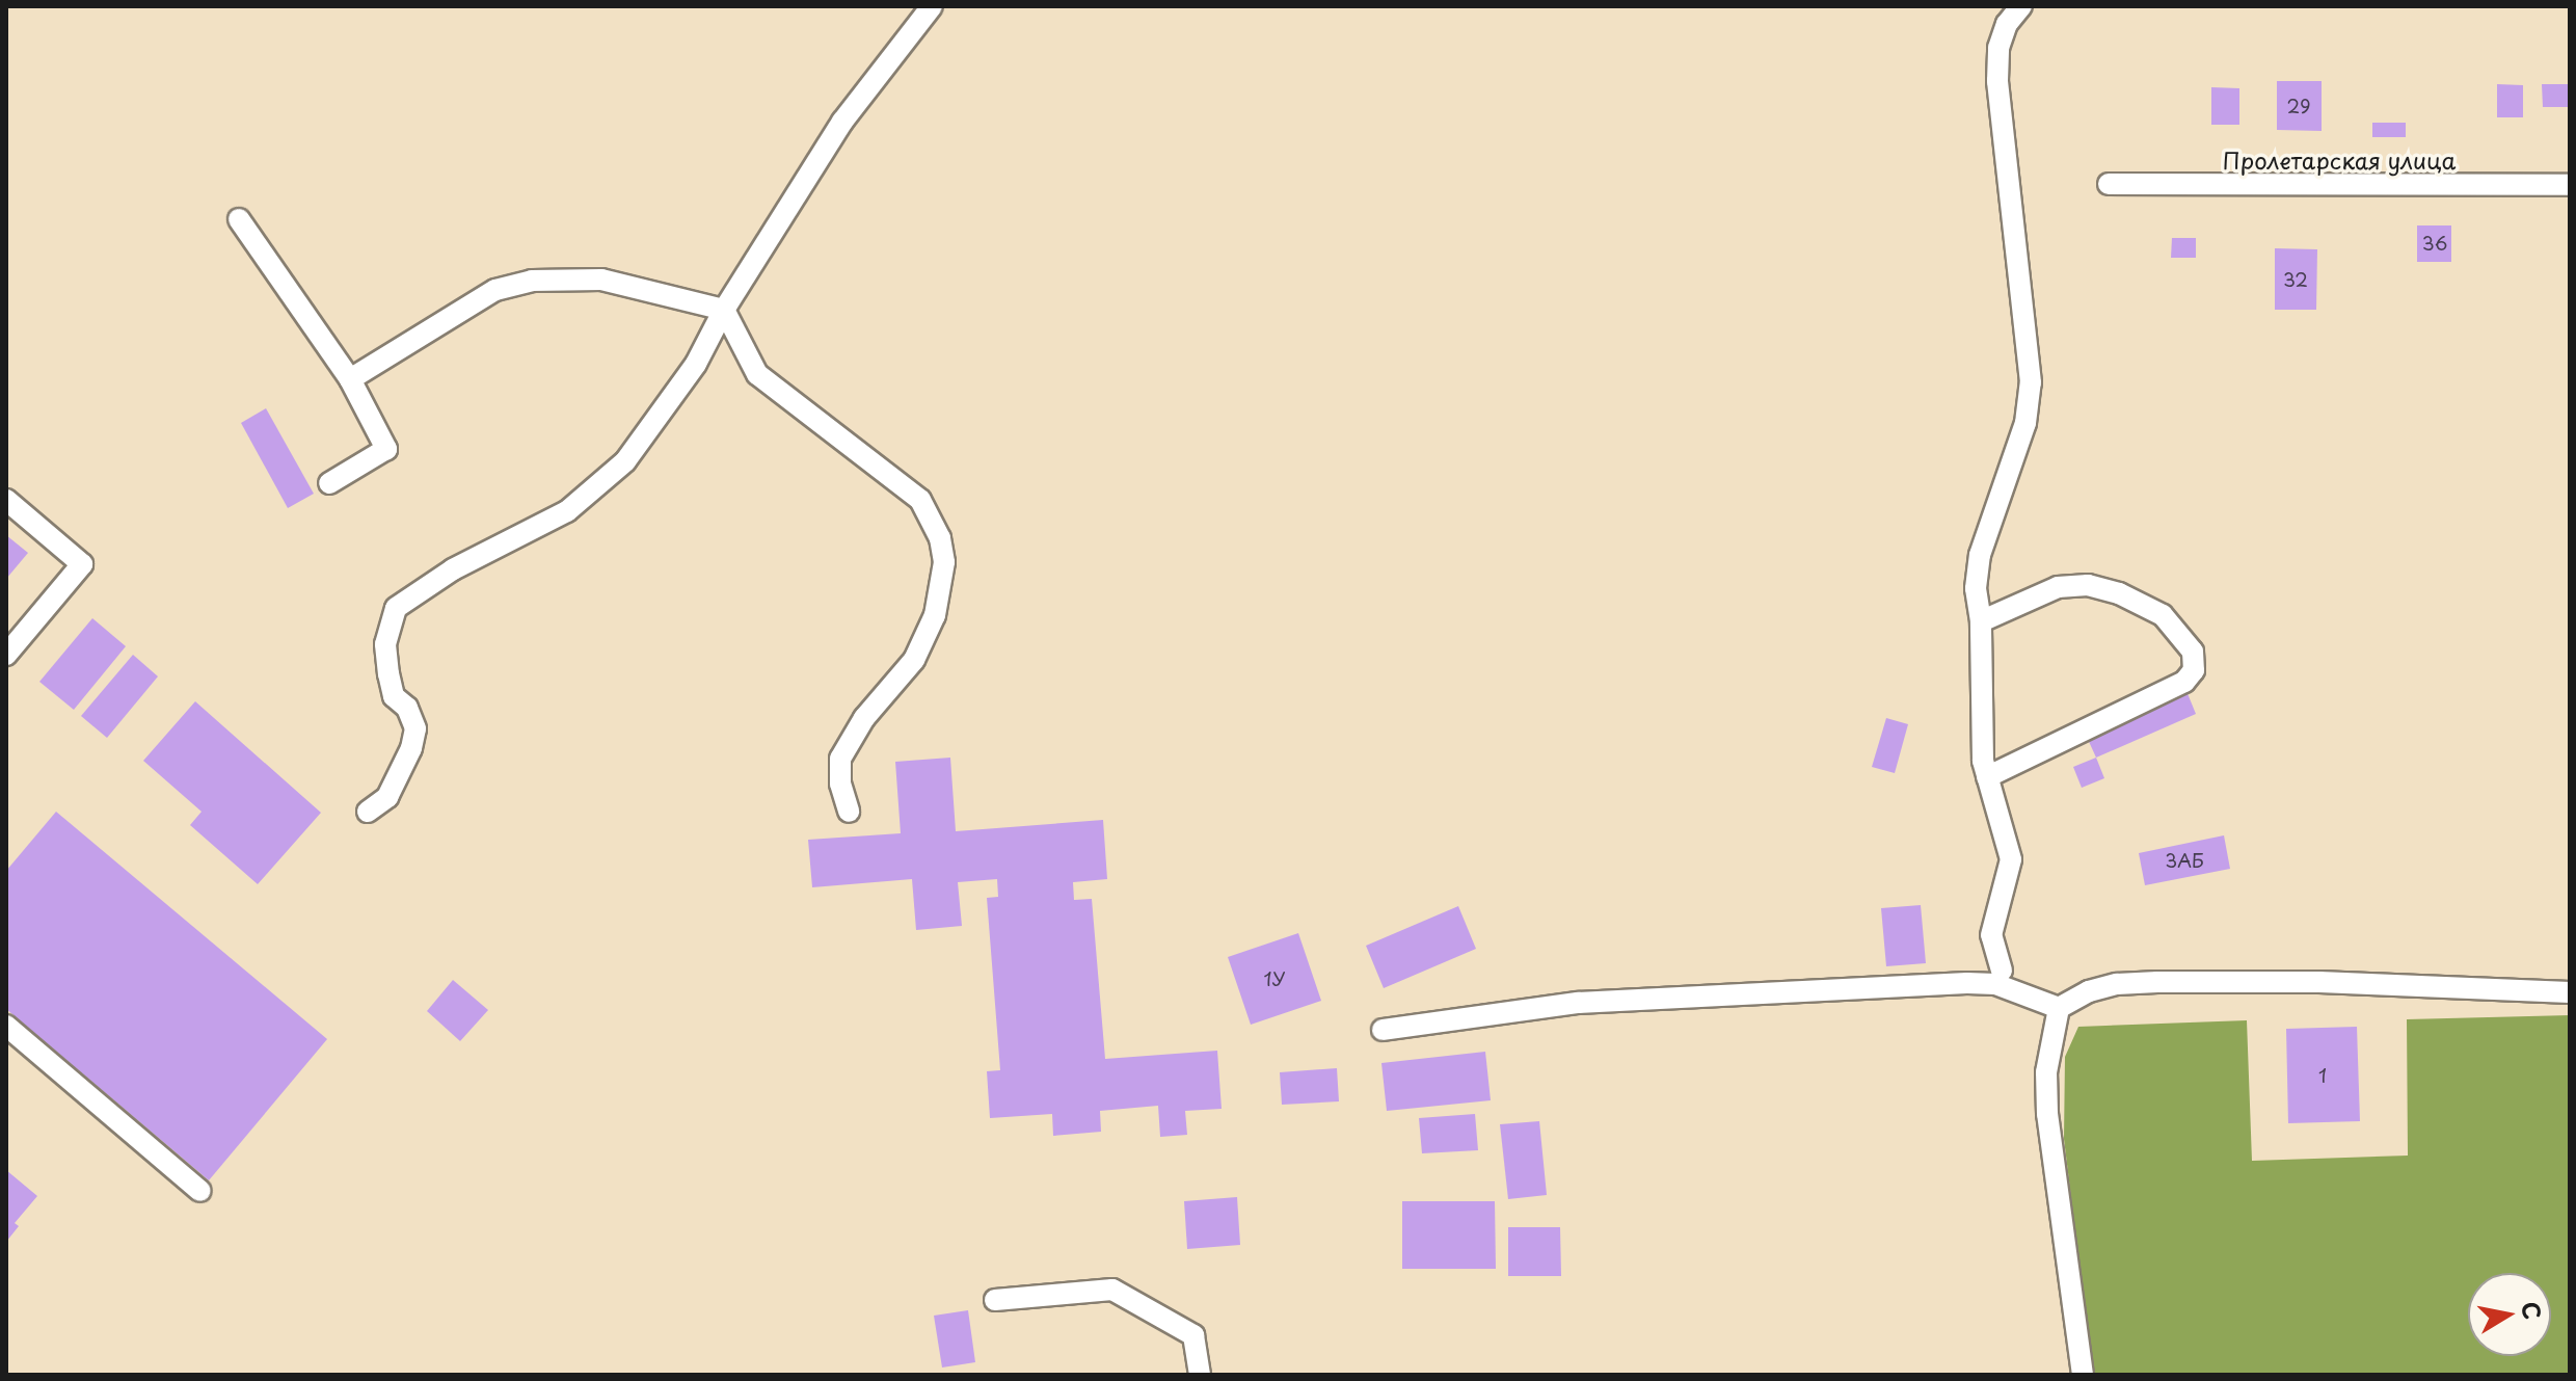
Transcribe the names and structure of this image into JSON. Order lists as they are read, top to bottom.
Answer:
{
  "streets": {
    "street": ["Пролетарская улица"]
  },
  "house_numbers": [
    "29",
    "36",
    "32",
    "3АБ",
    "1У",
    "1"
  ],
  "north": "right"
}
